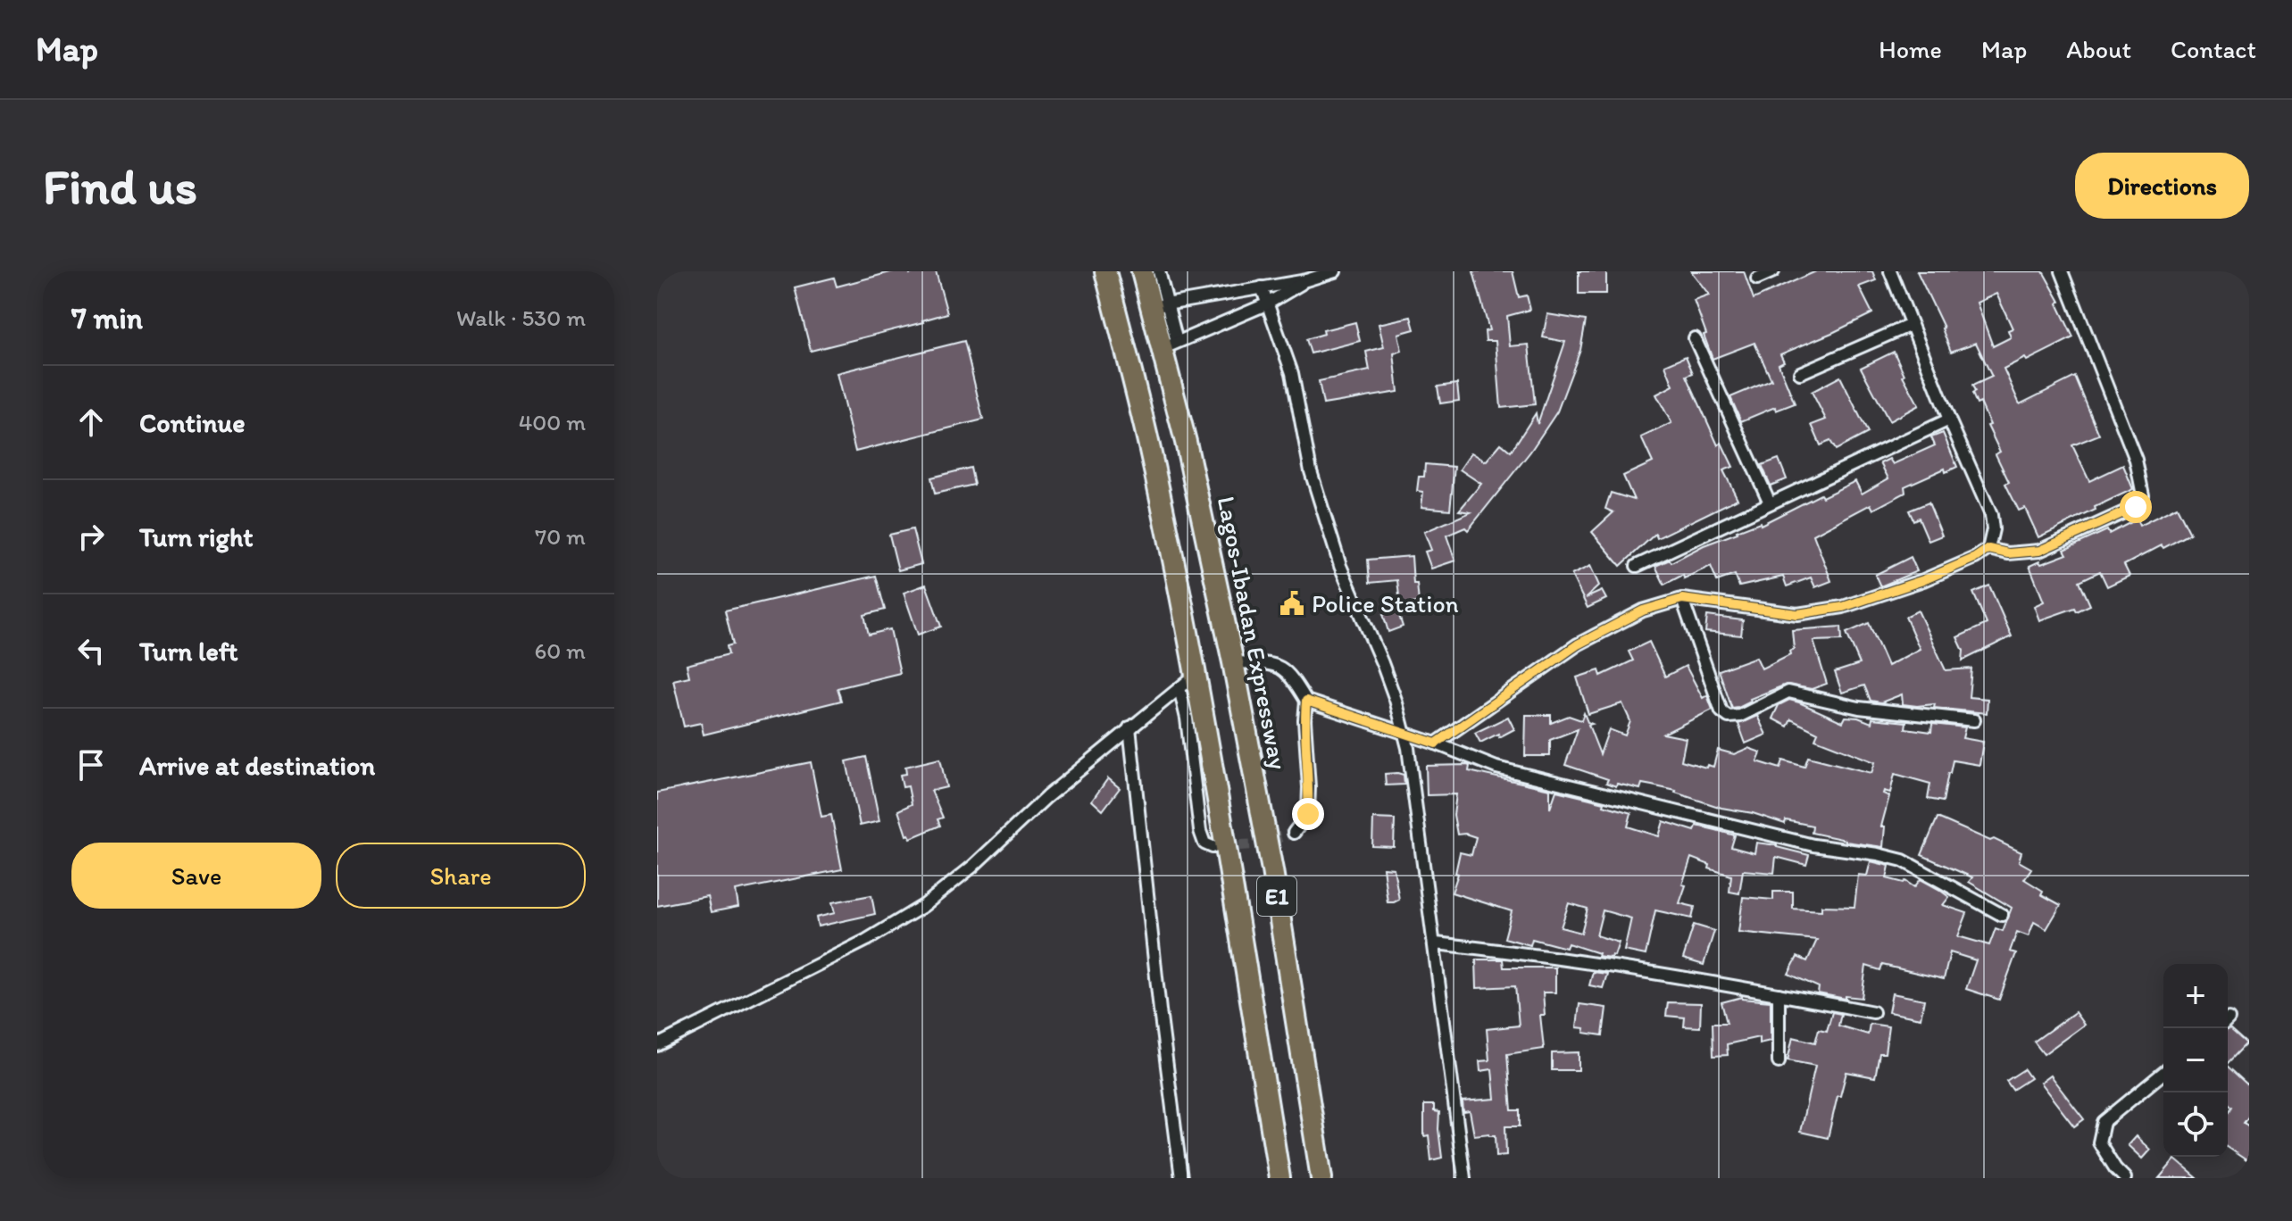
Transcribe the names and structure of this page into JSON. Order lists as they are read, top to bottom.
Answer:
{
  "streets": {
    "highway": ["Lagos-Ibadan Expressway", "E1"]
  },
  "places": {
    "public building": ["Police Station"]
  },
  "page": {
    "header": "Map",
    "nav": [
      "Home",
      "Map",
      "About",
      "Contact"
    ],
    "buttons": [
      "Directions",
      ["Save", "Share"]
    ],
    "title": "Find us",
    "heading": ["7 min", "Walk · 530 m"],
    "list": [
      ["Continue", "400 m"],
      ["Turn right", "70 m"],
      ["Turn left", "60 m"],
      "Arrive at destination"
    ],
    "map_buttons": ["+", "−"]
  }
}
